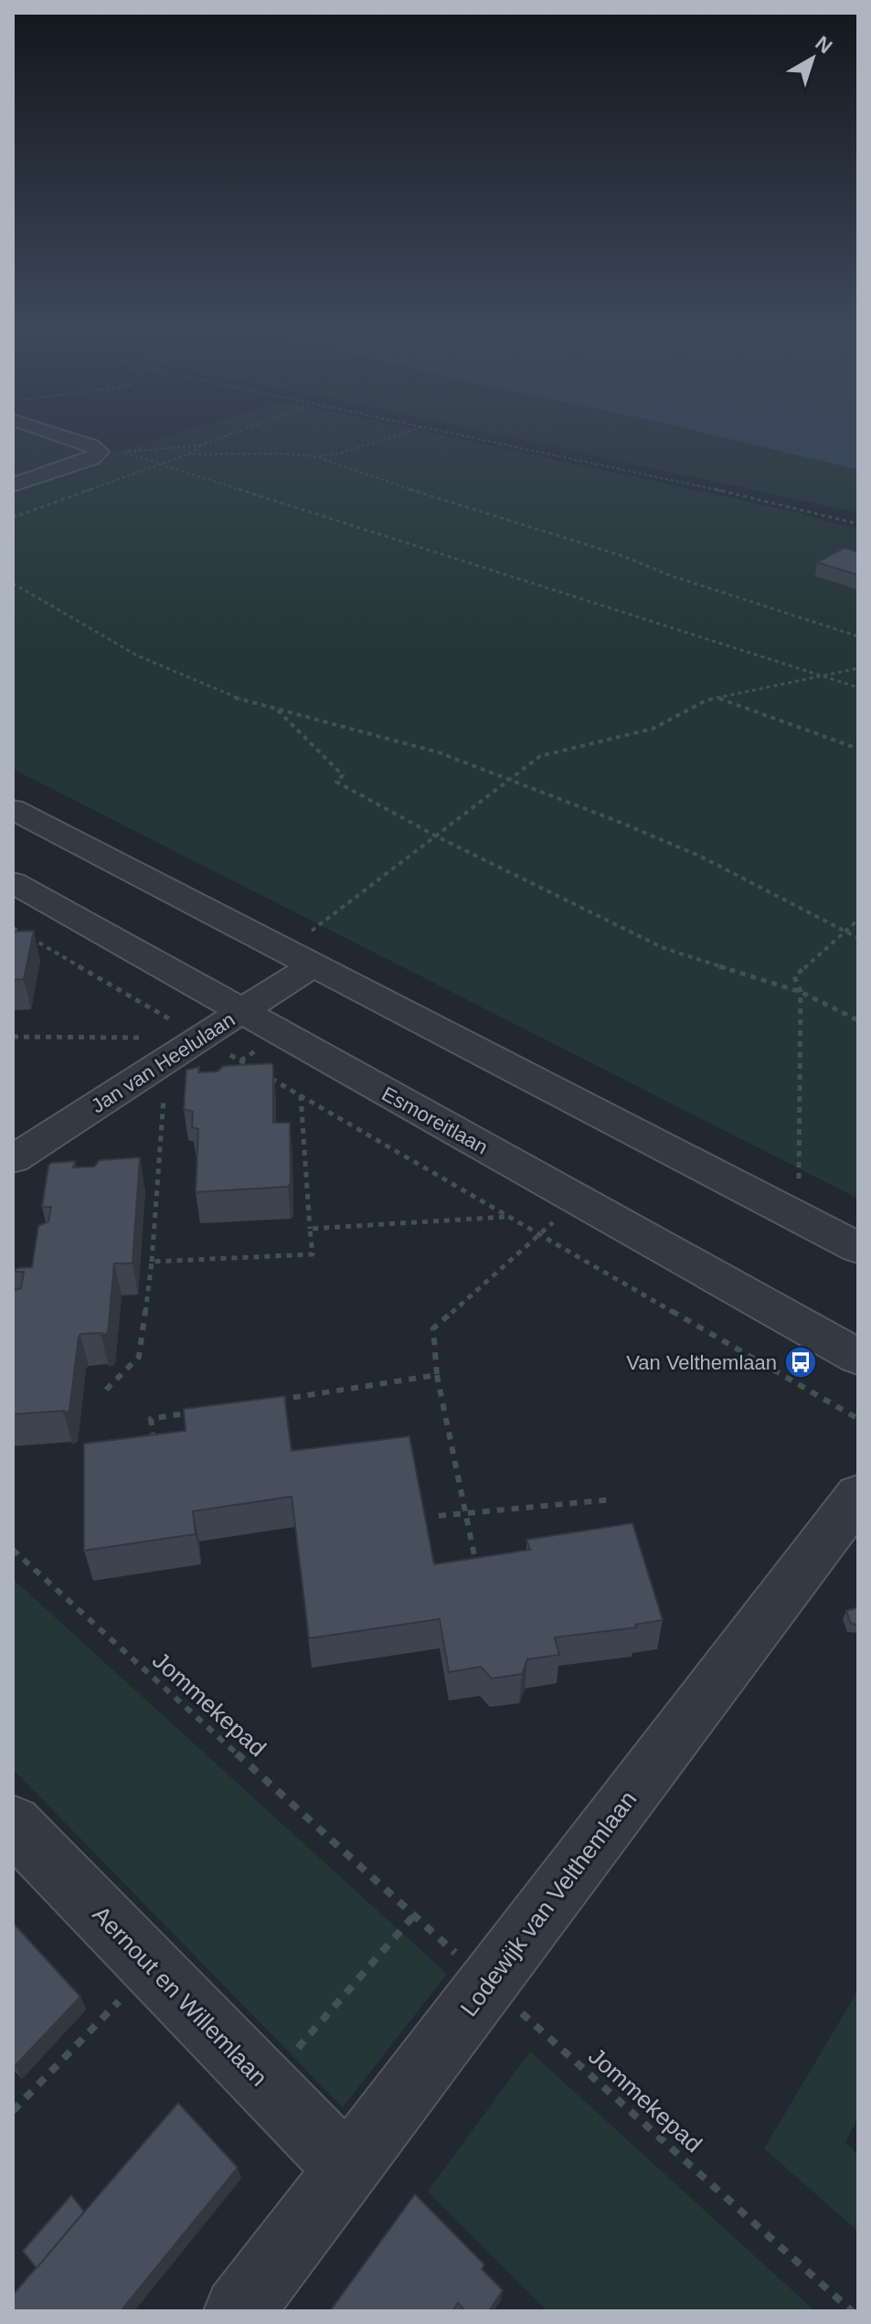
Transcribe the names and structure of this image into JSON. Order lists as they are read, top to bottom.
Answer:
{
  "streets": {
    "street": [
      "Jan van Heelulaan",
      "Esmoreitlaan",
      "Lodewijk van Velthemlaan",
      "Aernout en Willemlaan"
    ],
    "path": ["Jommekepad"]
  },
  "crossings": [
    ["Jan van Heelulaan", "Esmoreitlaan"],
    ["Jommekepad", "Lodewijk van Velthemlaan"],
    ["Lodewijk van Velthemlaan", "Aernout en Willemlaan"]
  ],
  "places": {
    "bus stop": ["Van Velthemlaan"]
  },
  "north": "top right"
}
